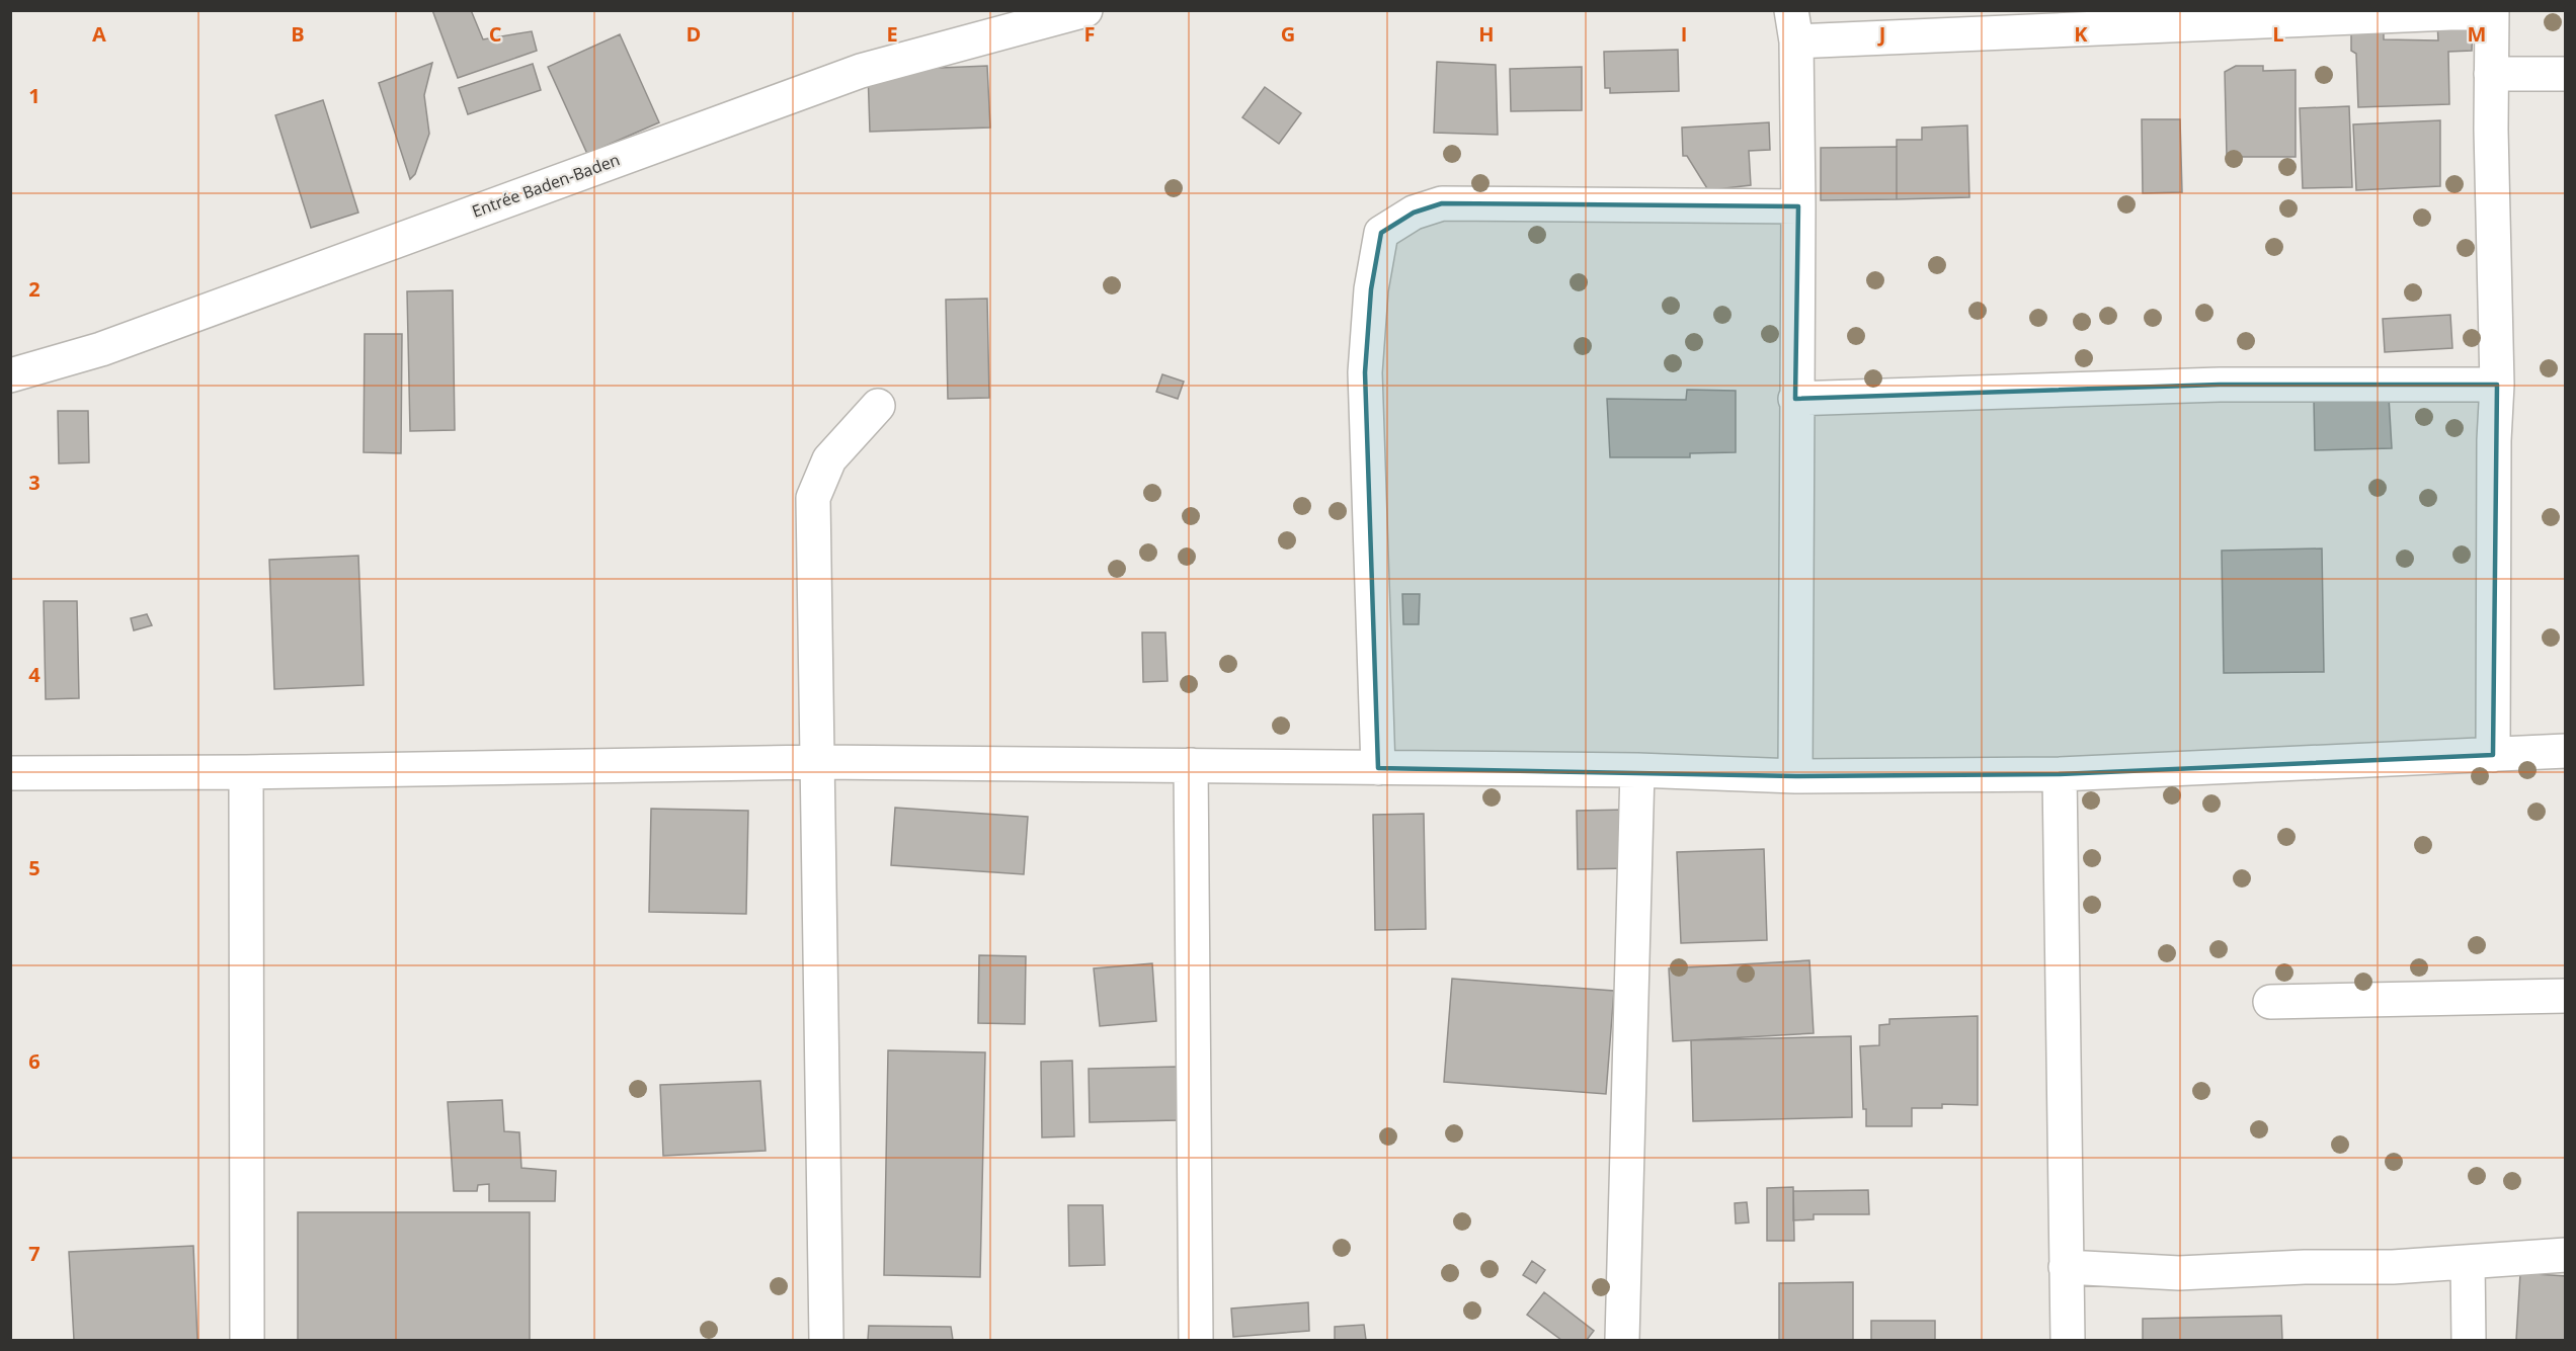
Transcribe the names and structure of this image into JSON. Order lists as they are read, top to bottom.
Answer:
{
  "streets": {
    "street": ["Entrée Baden-Baden"]
  },
  "grid": {
    "columns": [
      "A",
      "B",
      "C",
      "D",
      "E",
      "F",
      "G",
      "H",
      "I",
      "J",
      "K",
      "L",
      "M"
    ],
    "rows": [
      "1",
      "2",
      "3",
      "4",
      "5",
      "6",
      "7"
    ]
  }
}
